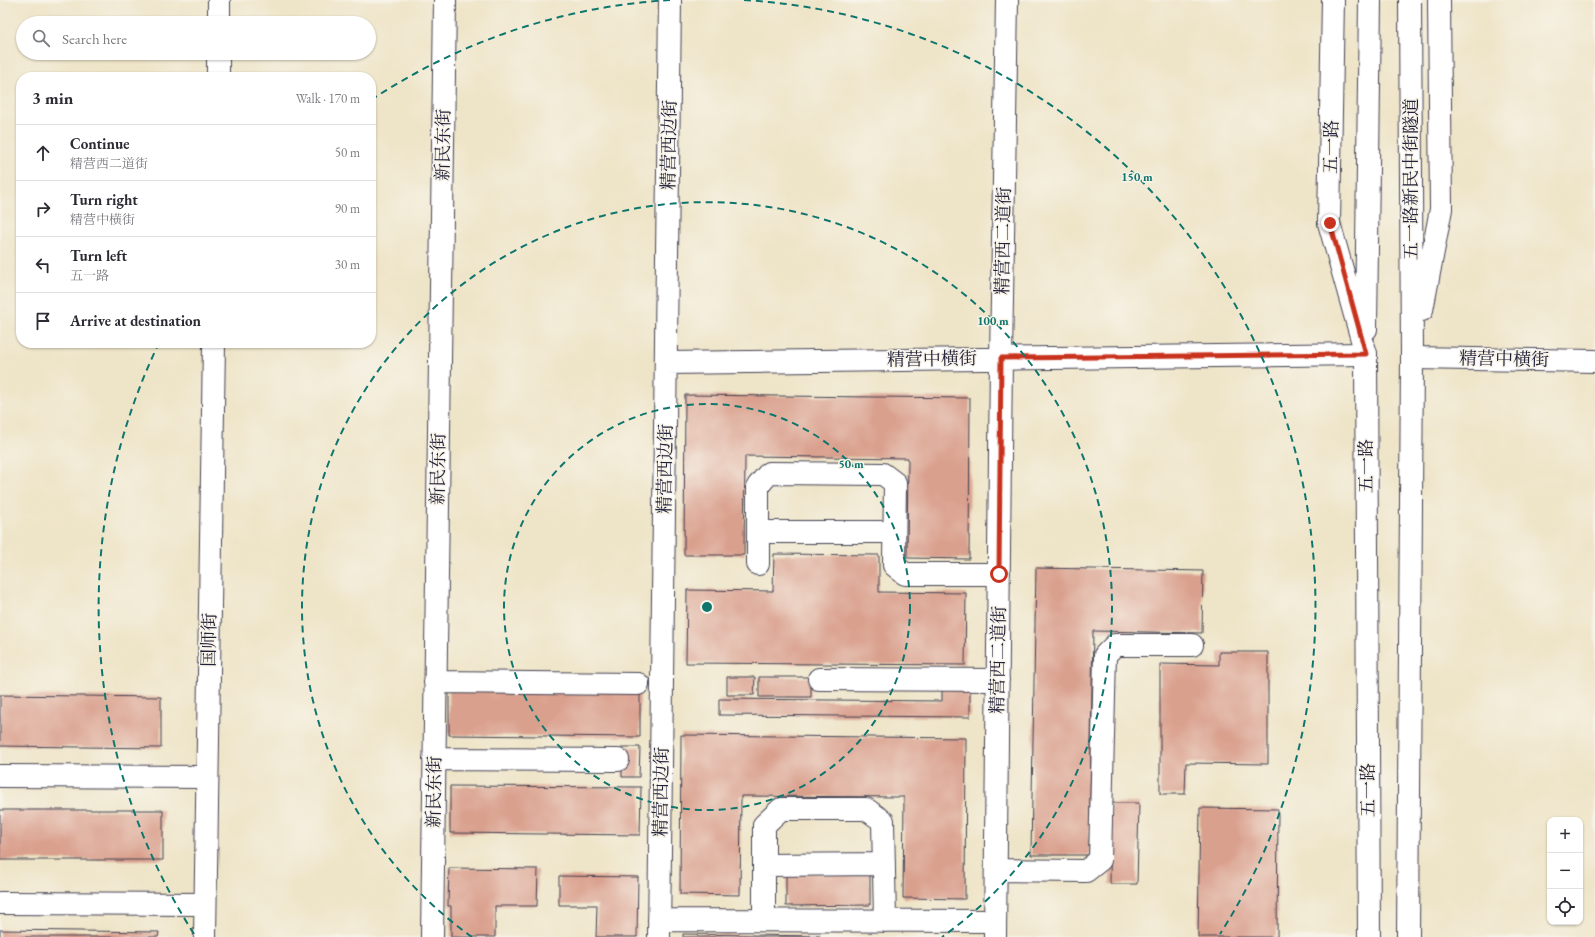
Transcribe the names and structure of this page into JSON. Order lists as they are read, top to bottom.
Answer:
{
  "streets": {
    "street": [
      "新民东街",
      "精营西边街",
      "五一路",
      "五一路新民中街隧道",
      "精营西二道街",
      "精营中横街",
      "国师街"
    ]
  },
  "crossings": [
    ["精营西边街", "精营中横街"],
    ["五一路", "精营中横街"],
    ["五一路新民中街隧道", "精营中横街"],
    ["精营西二道街", "精营中横街"]
  ],
  "page": {
    "search": "Search here",
    "heading": ["3 min", "Walk · 170 m"],
    "list": [
      ["Continue", "精营西二道街", "50 m"],
      ["Turn right", "精营中横街", "90 m"],
      ["Turn left", "五一路", "30 m"],
      "Arrive at destination"
    ],
    "map_buttons": ["+", "−"]
  },
  "rings": ["150 m", "100 m", "50 m"]
}
